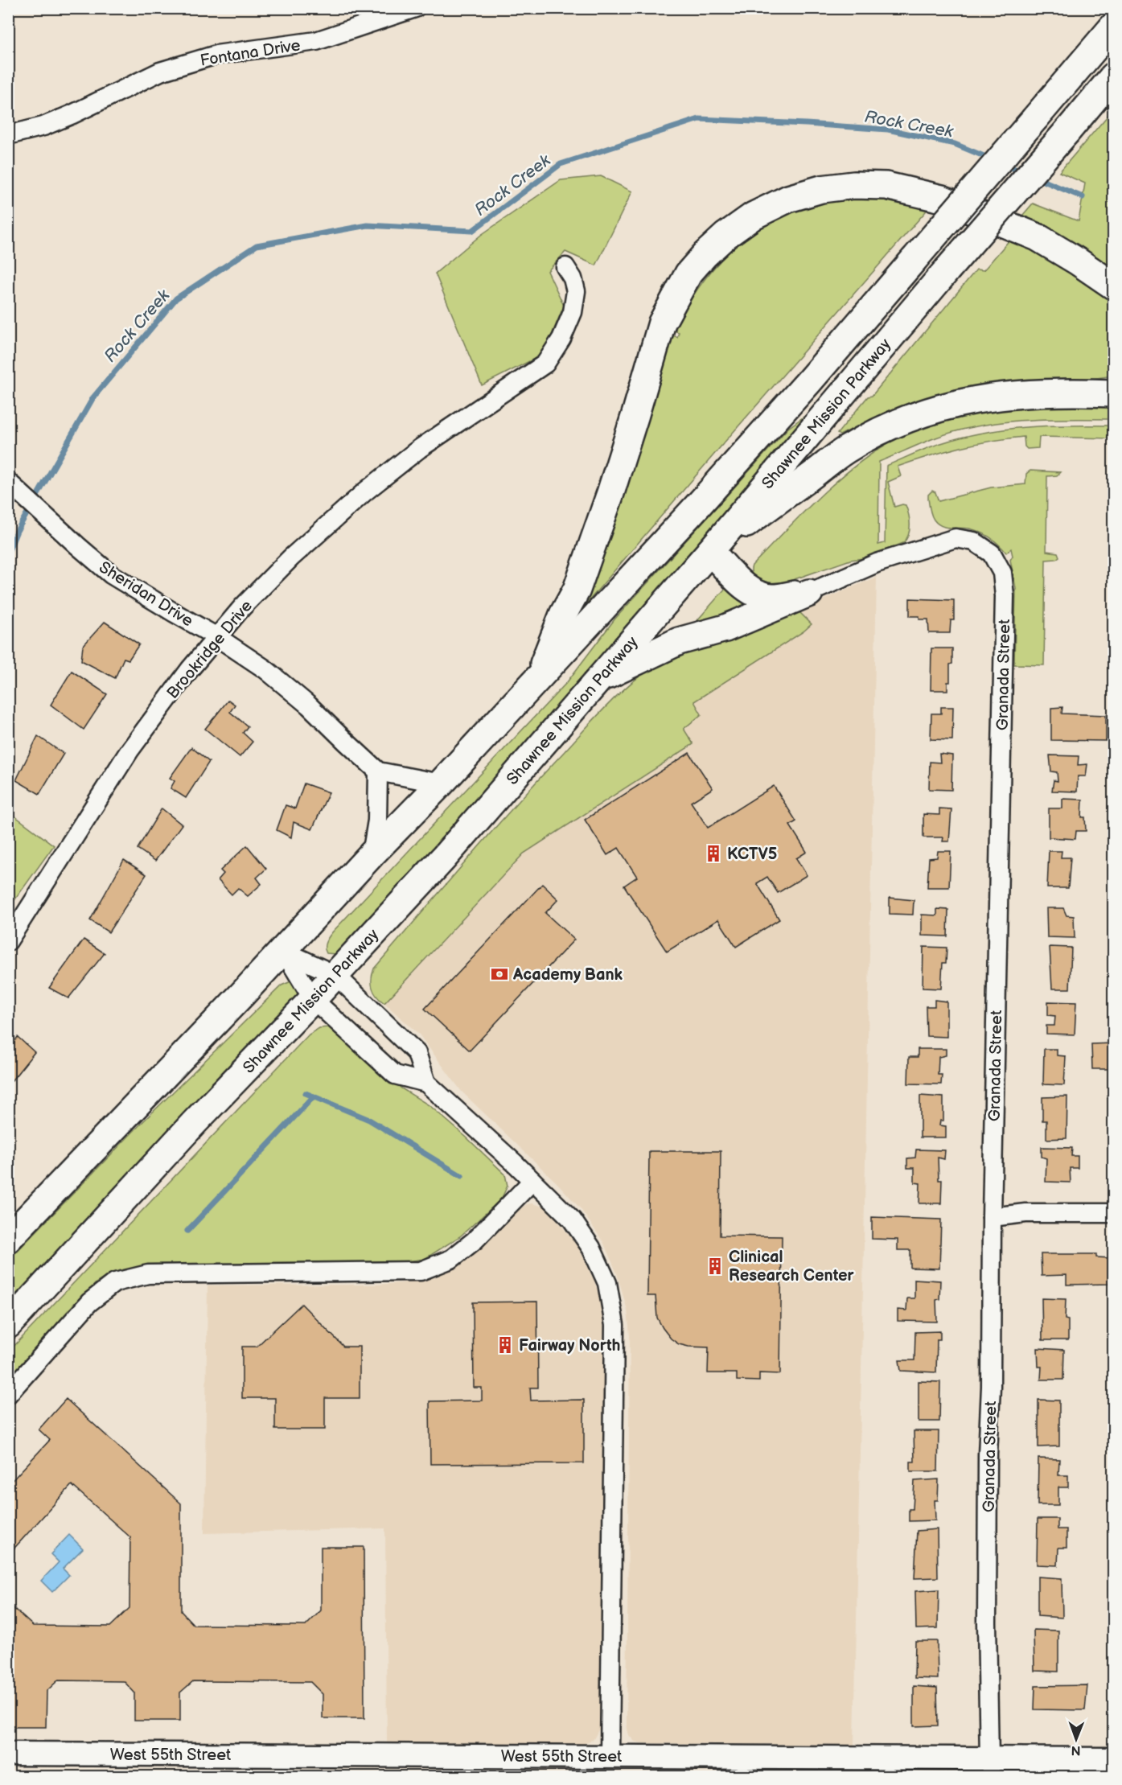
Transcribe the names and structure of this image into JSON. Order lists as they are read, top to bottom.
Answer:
{
  "streets": {
    "highway": ["Shawnee Mission Parkway"],
    "street": [
      "Fontana Drive",
      "Sheridan Drive",
      "Brookridge Drive",
      "Granada Street",
      "West 55th Street"
    ]
  },
  "crossings": [
    ["Sheridan Drive", "Brookridge Drive"],
    ["Granada Street", "West 55th Street"]
  ],
  "water": ["Rock Creek"],
  "places": {
    "building": ["KCTV5", "Clinical Research Center", "Fairway North"],
    "bank": ["Academy Bank"]
  },
  "north": "bottom"
}
